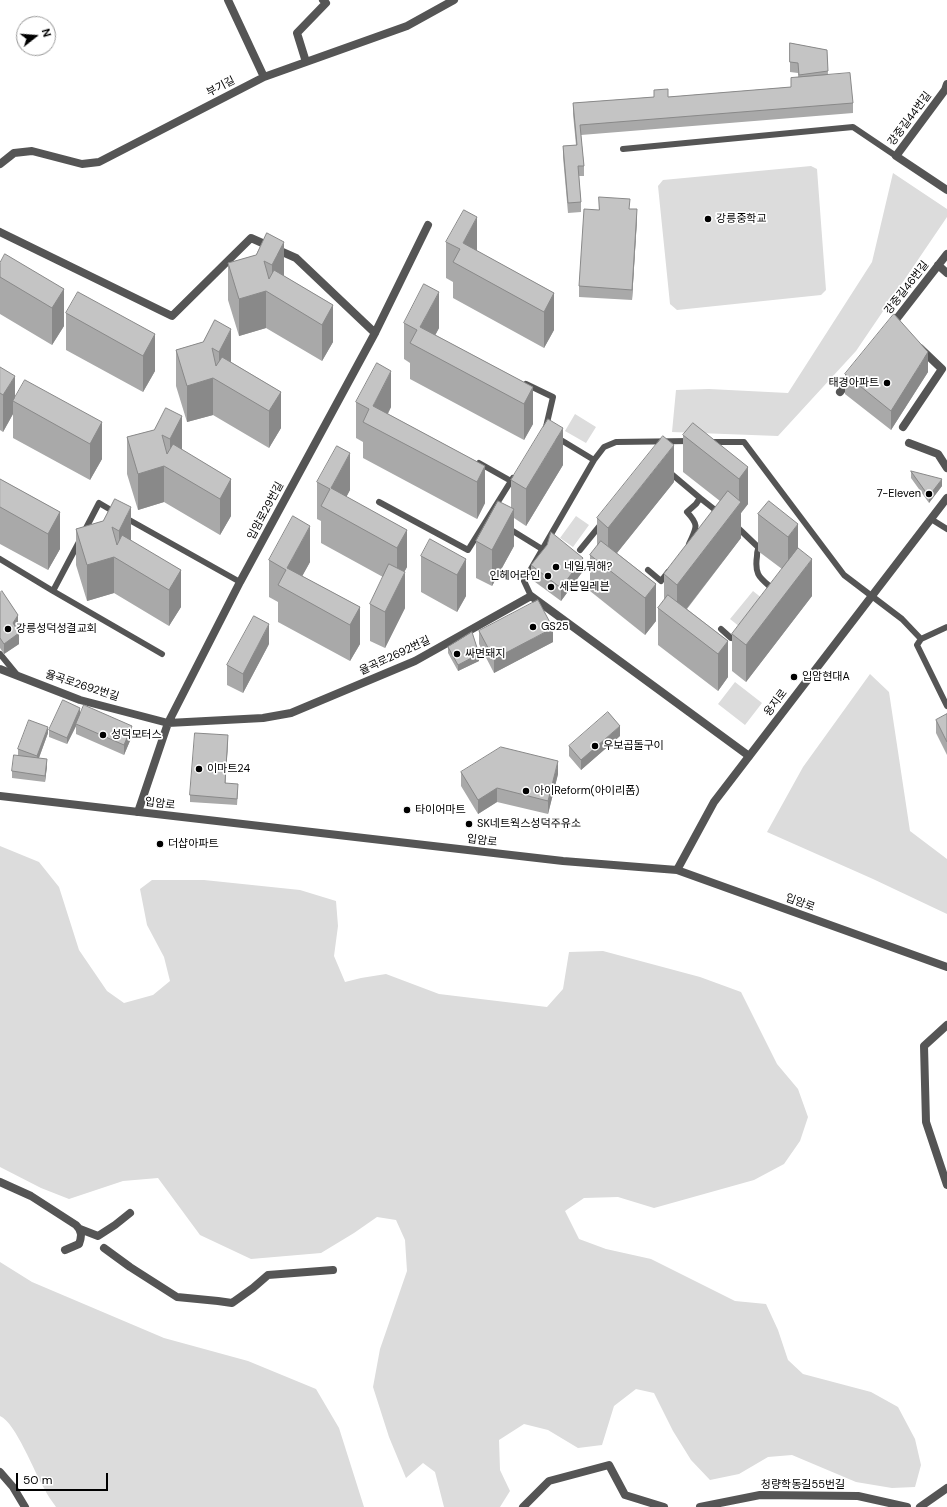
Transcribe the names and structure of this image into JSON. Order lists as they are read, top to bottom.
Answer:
{
  "streets": {
    "street": [
      "부기길",
      "강중길44번길",
      "강중길46번길",
      "입암로29번길",
      "율곡로2692번길",
      "용지로",
      "입암로",
      "청량학동길55번길"
    ]
  },
  "crossings": [
    ["입암로29번길", "율곡로2692번길"],
    ["입암로29번길", "입암로"],
    ["용지로", "입암로"]
  ],
  "places": [
    "강릉중학교",
    "태경아파트",
    "7-Eleven",
    "네일,뭐해?",
    "인헤어라인",
    "세븐일레븐",
    "GS25",
    "강릉성덕성결교회",
    "싸면돼지",
    "입암현대A",
    "성덕모터스",
    "우보곱돌구이",
    "이마트24",
    "아이Reform(아이리폼)",
    "타이어마트",
    "SK네트웍스성덕주유소",
    "더샵아파트"
  ],
  "scale_bar": "50 m",
  "north": "right"
}
